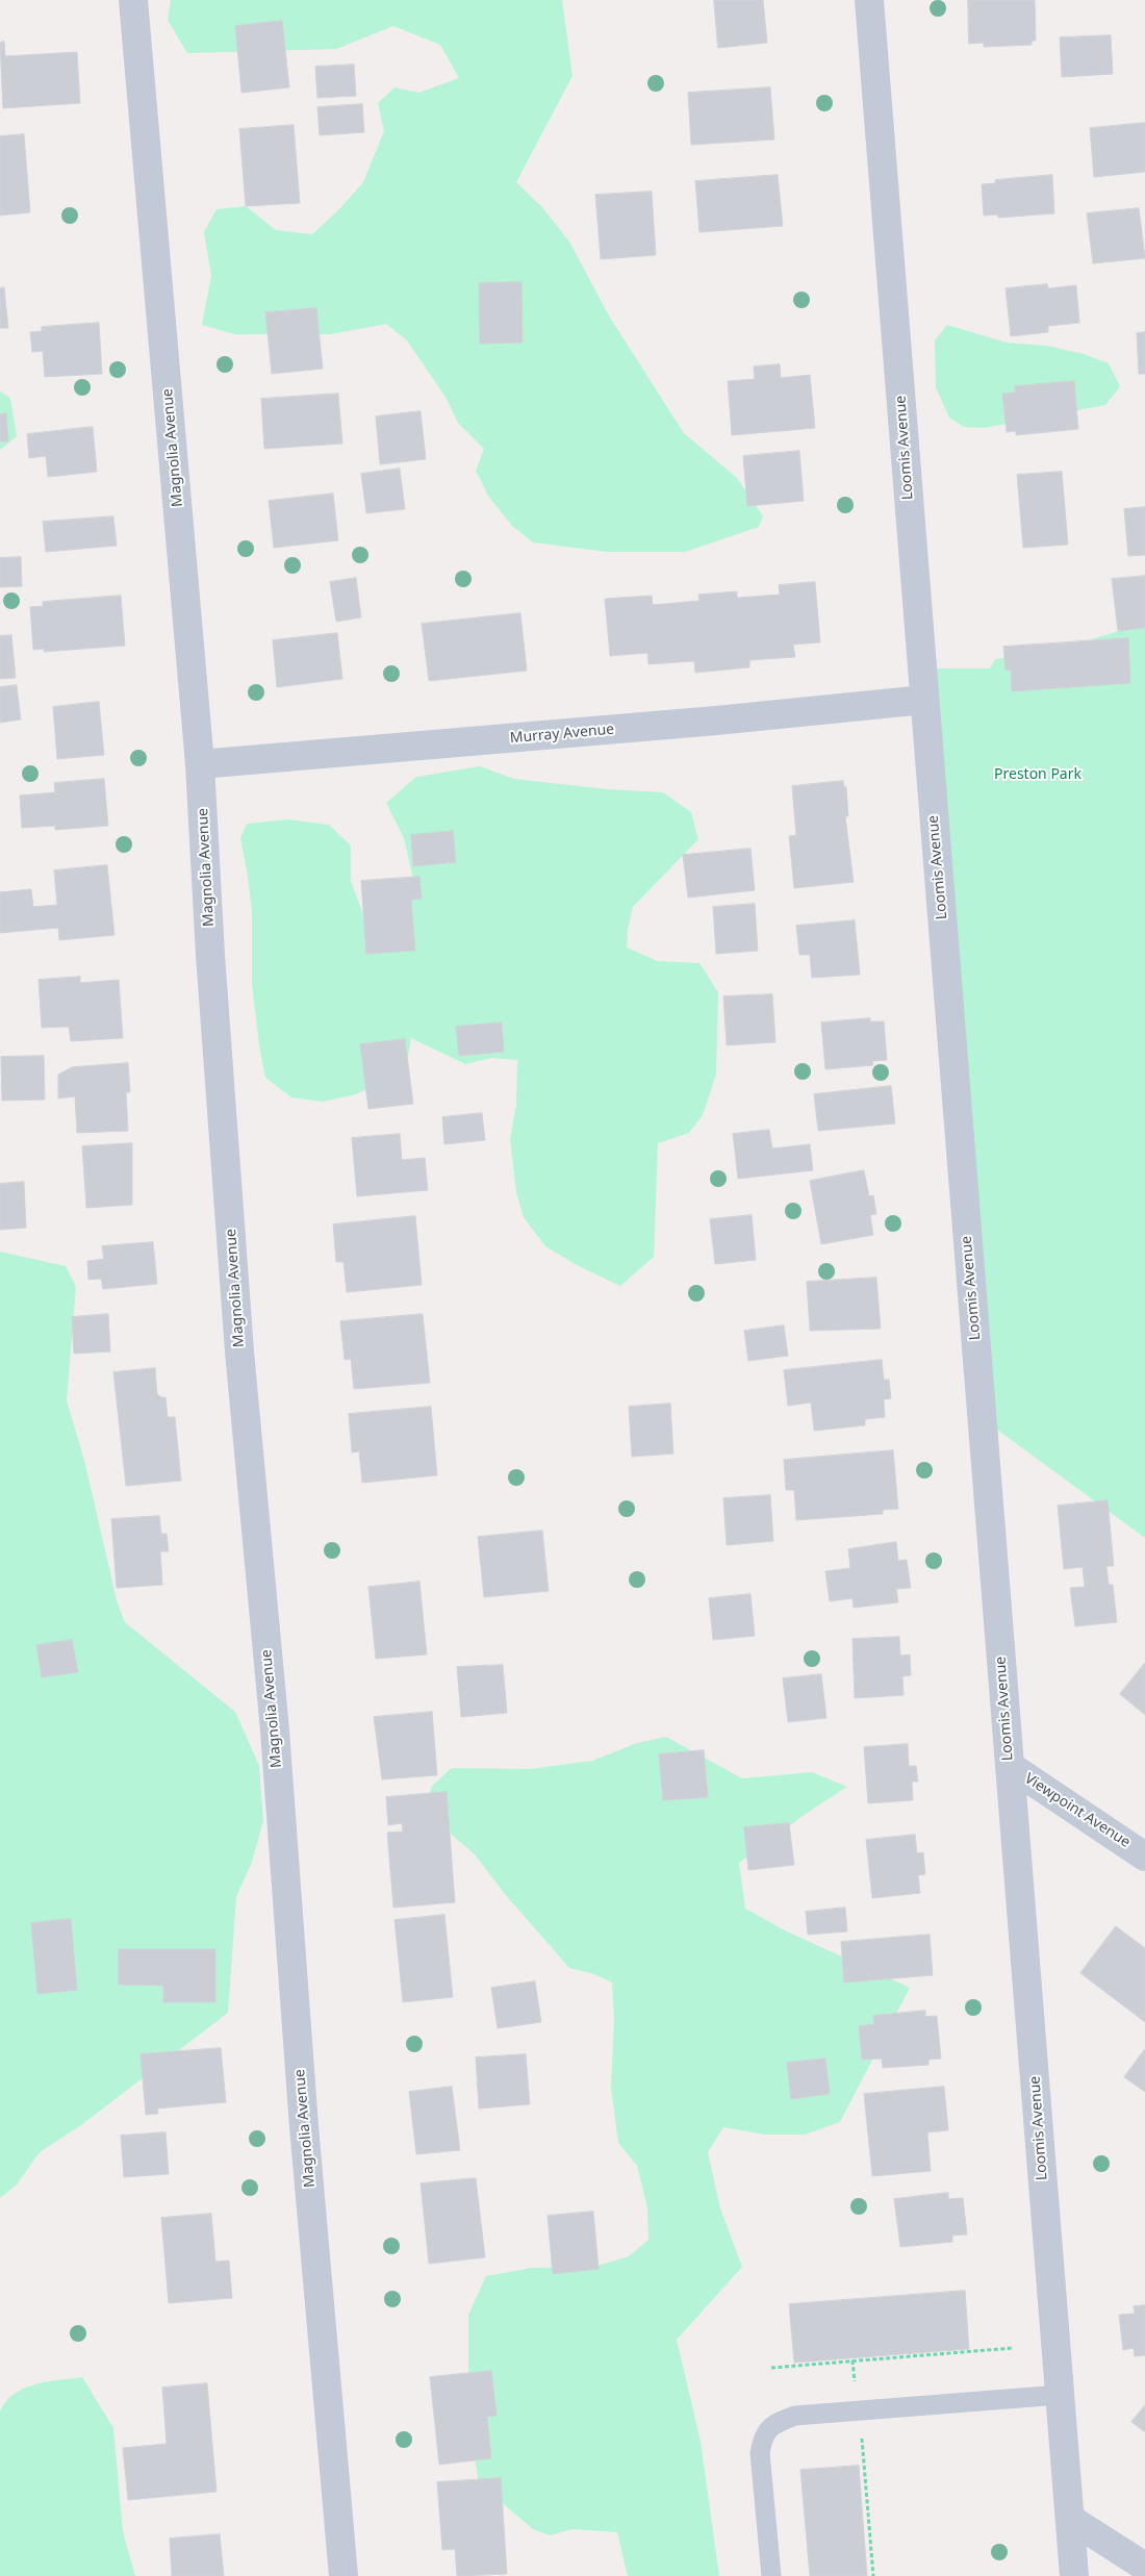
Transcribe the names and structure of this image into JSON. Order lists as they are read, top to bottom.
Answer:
{
  "streets": {
    "street": [
      "Magnolia Avenue",
      "Loomis Avenue",
      "Murray Avenue",
      "Viewpoint Avenue"
    ]
  },
  "crossings": [
    ["Magnolia Avenue", "Murray Avenue"],
    ["Loomis Avenue", "Murray Avenue"],
    ["Loomis Avenue", "Viewpoint Avenue"]
  ],
  "parks": ["Preston Park"]
}
